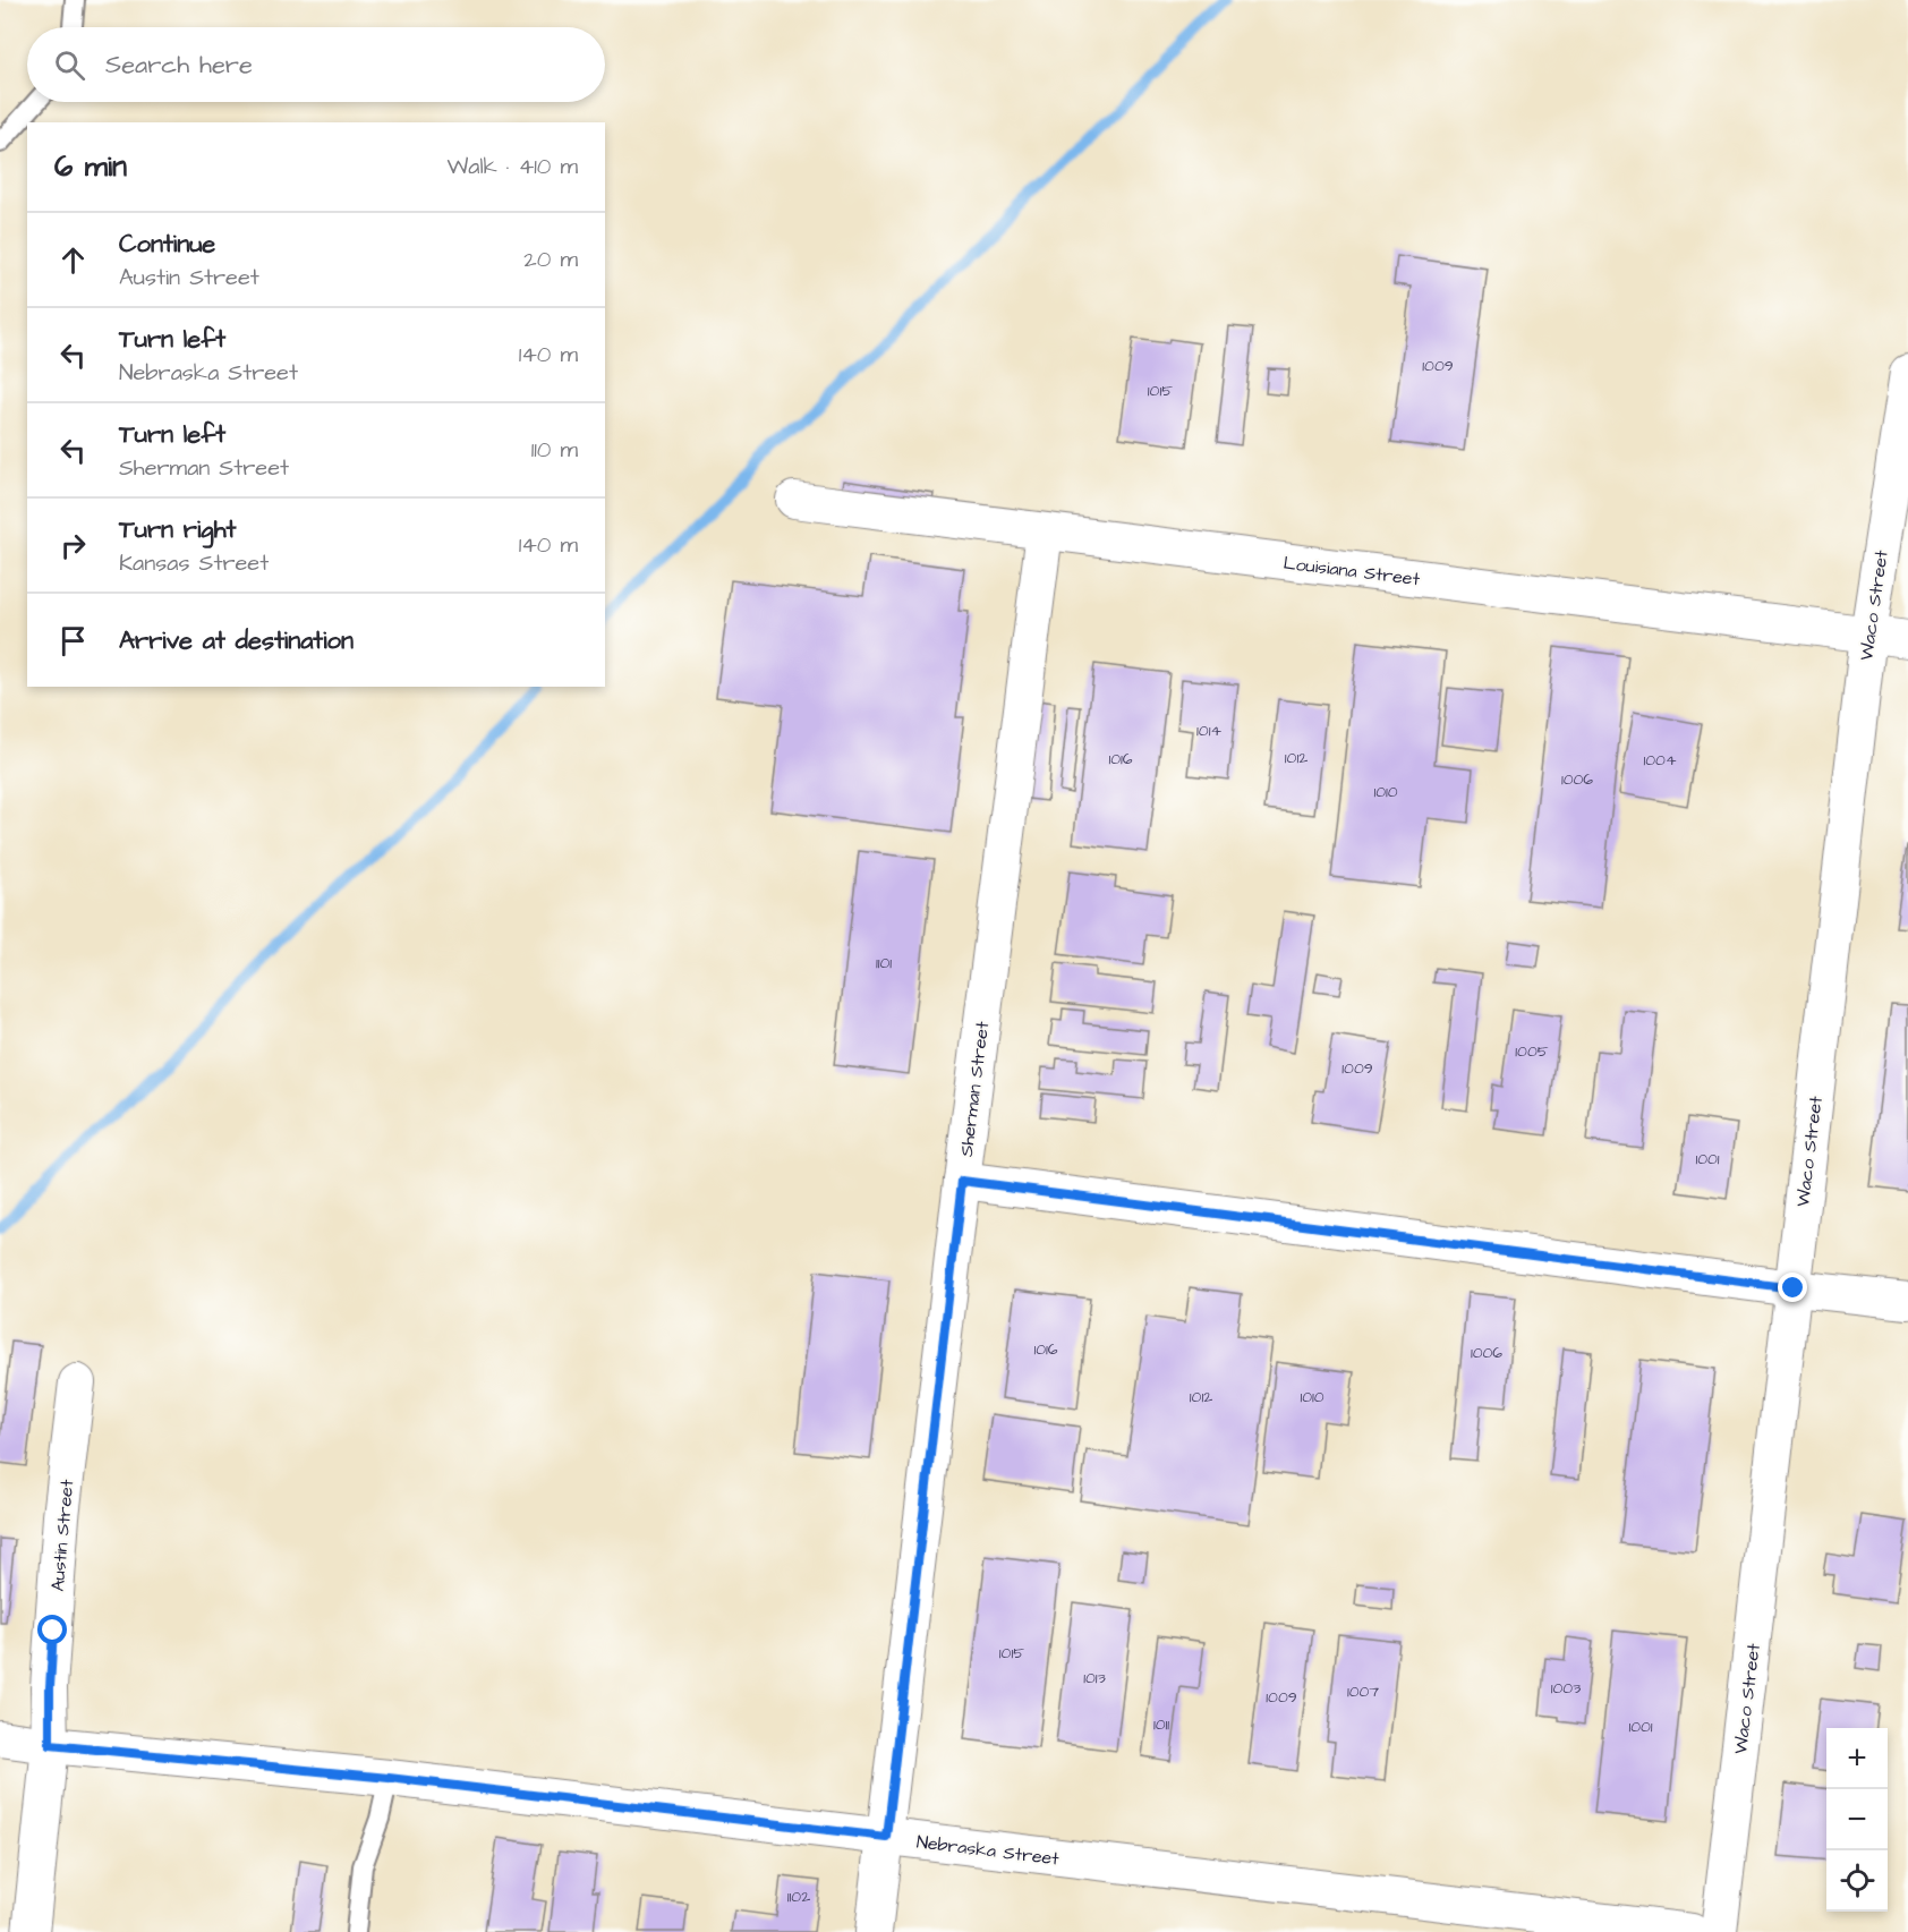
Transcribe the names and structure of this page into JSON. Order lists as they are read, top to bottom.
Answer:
{
  "streets": {
    "street": [
      "Louisiana Street",
      "Waco Street",
      "Sherman Street",
      "Austin Street",
      "Nebraska Street"
    ]
  },
  "crossings": [
    ["Louisiana Street", "Waco Street"],
    ["Louisiana Street", "Sherman Street"],
    ["Sherman Street", "Nebraska Street"],
    ["Austin Street", "Nebraska Street"]
  ],
  "house_numbers": [
    "1009",
    "1015",
    "1014",
    "1012",
    "1016",
    "1004",
    "1006",
    "1010",
    "1101",
    "1005",
    "1009",
    "1001",
    "1016",
    "1006",
    "1012",
    "1010",
    "1015",
    "1013",
    "1003",
    "1007",
    "1009",
    "1011",
    "1001",
    "1102"
  ],
  "page": {
    "search": "Search here",
    "heading": ["6 min", "Walk · 410 m"],
    "list": [
      ["Continue", "Austin Street", "20 m"],
      ["Turn left", "Nebraska Street", "140 m"],
      ["Turn left", "Sherman Street", "110 m"],
      ["Turn right", "Kansas Street", "140 m"],
      "Arrive at destination"
    ],
    "map_buttons": ["+", "−"]
  }
}
